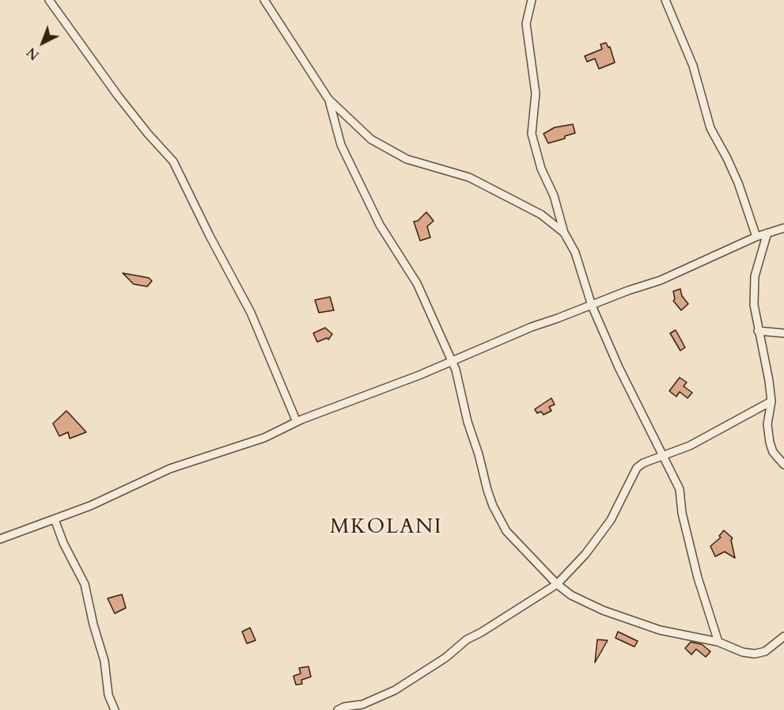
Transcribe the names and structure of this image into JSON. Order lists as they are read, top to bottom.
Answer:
{
  "districts": ["MKOLANI"],
  "north": "bottom left"
}
